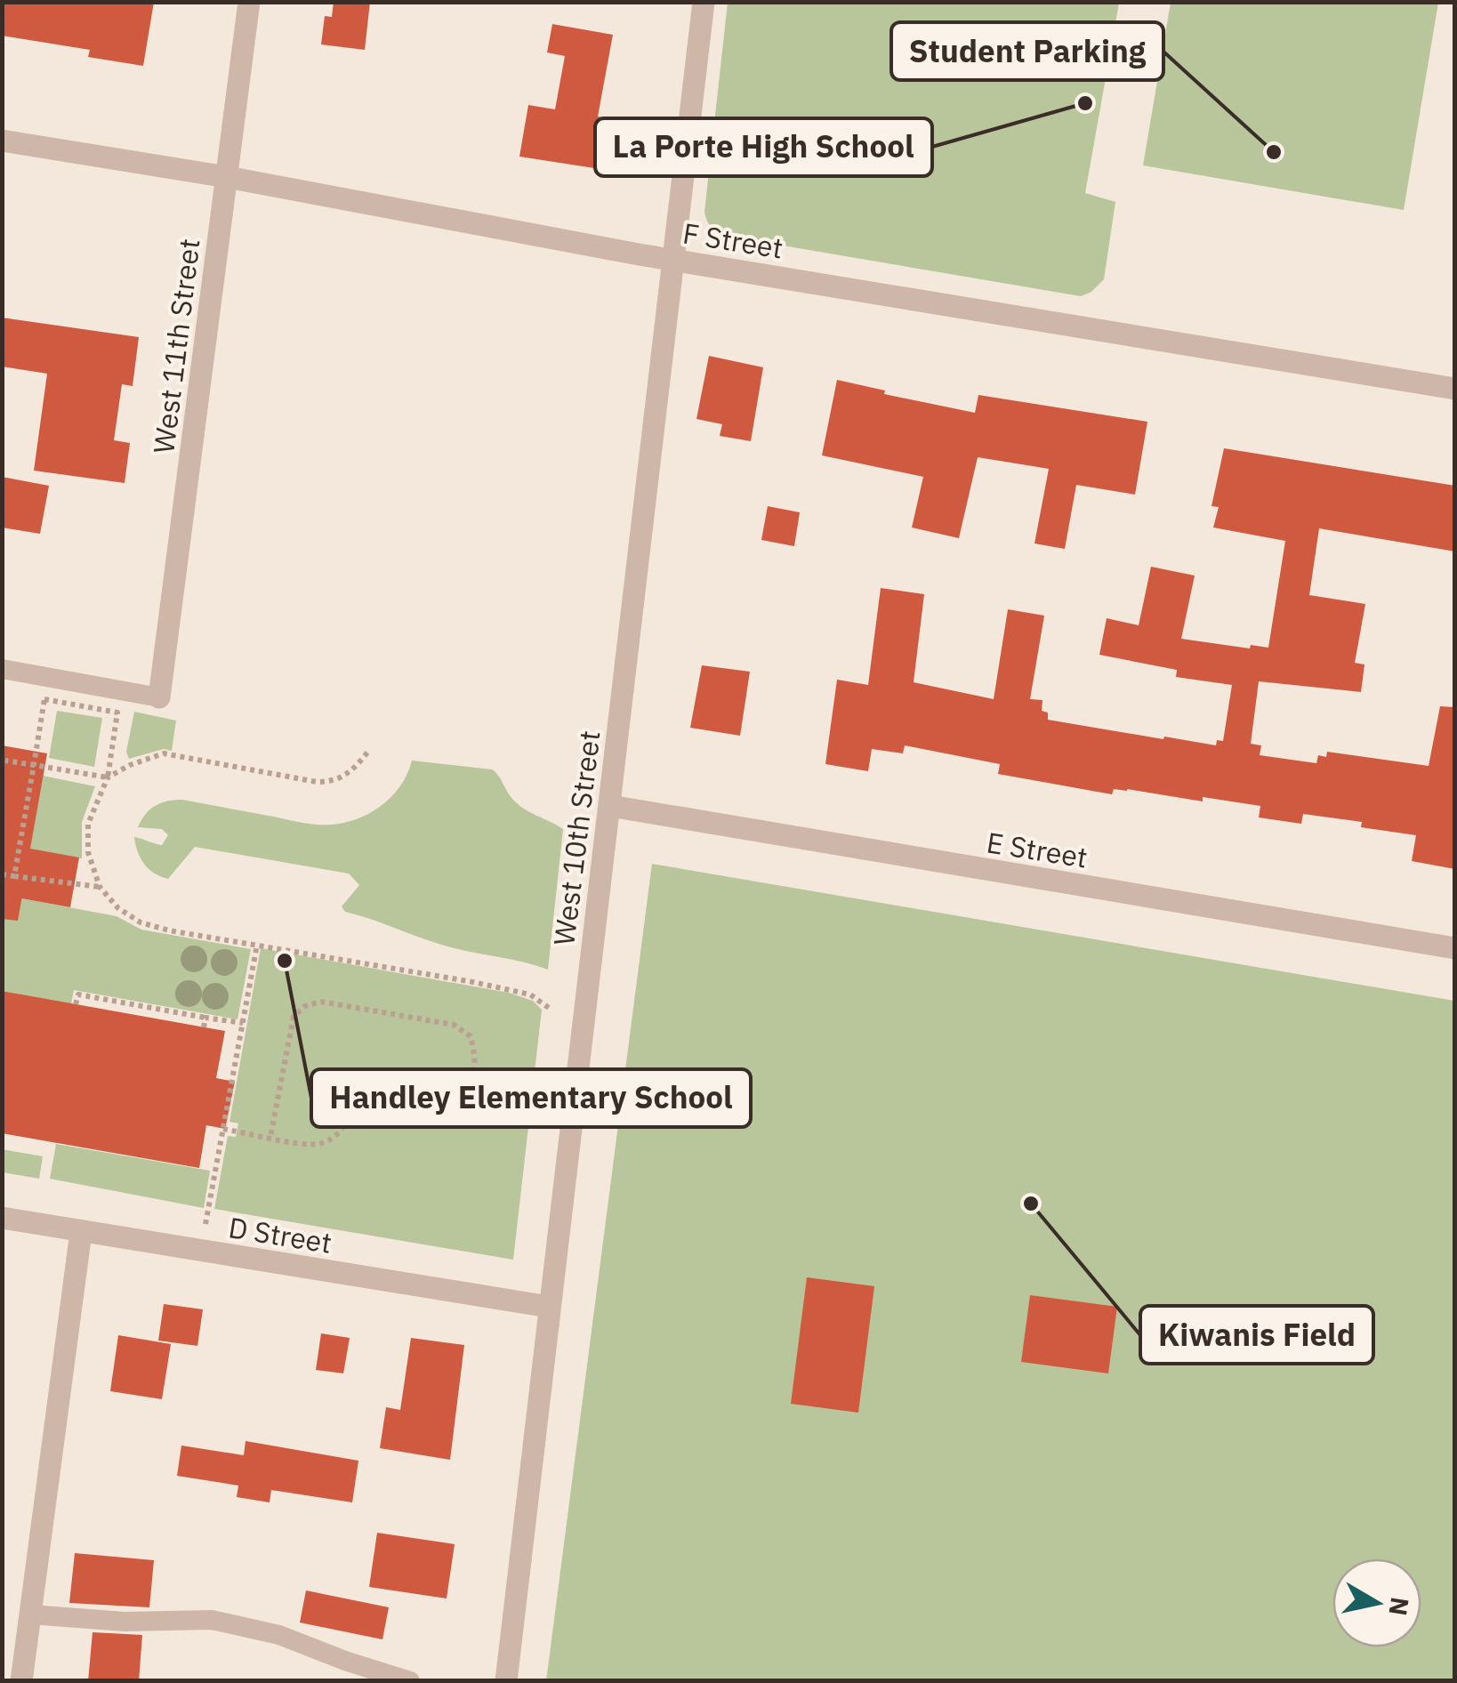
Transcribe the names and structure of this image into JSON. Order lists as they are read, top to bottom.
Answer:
{
  "streets": {
    "street": [
      "F Street",
      "West 11th Street",
      "West 10th Street",
      "E Street",
      "D Street"
    ]
  },
  "crossings": [
    ["F Street", "West 11th Street"],
    ["F Street", "West 10th Street"],
    ["West 10th Street", "E Street"],
    ["West 10th Street", "D Street"]
  ],
  "places": [
    "La Porte High School",
    "Student Parking",
    "Handley Elementary School",
    "Kiwanis Field"
  ],
  "north": "right"
}
